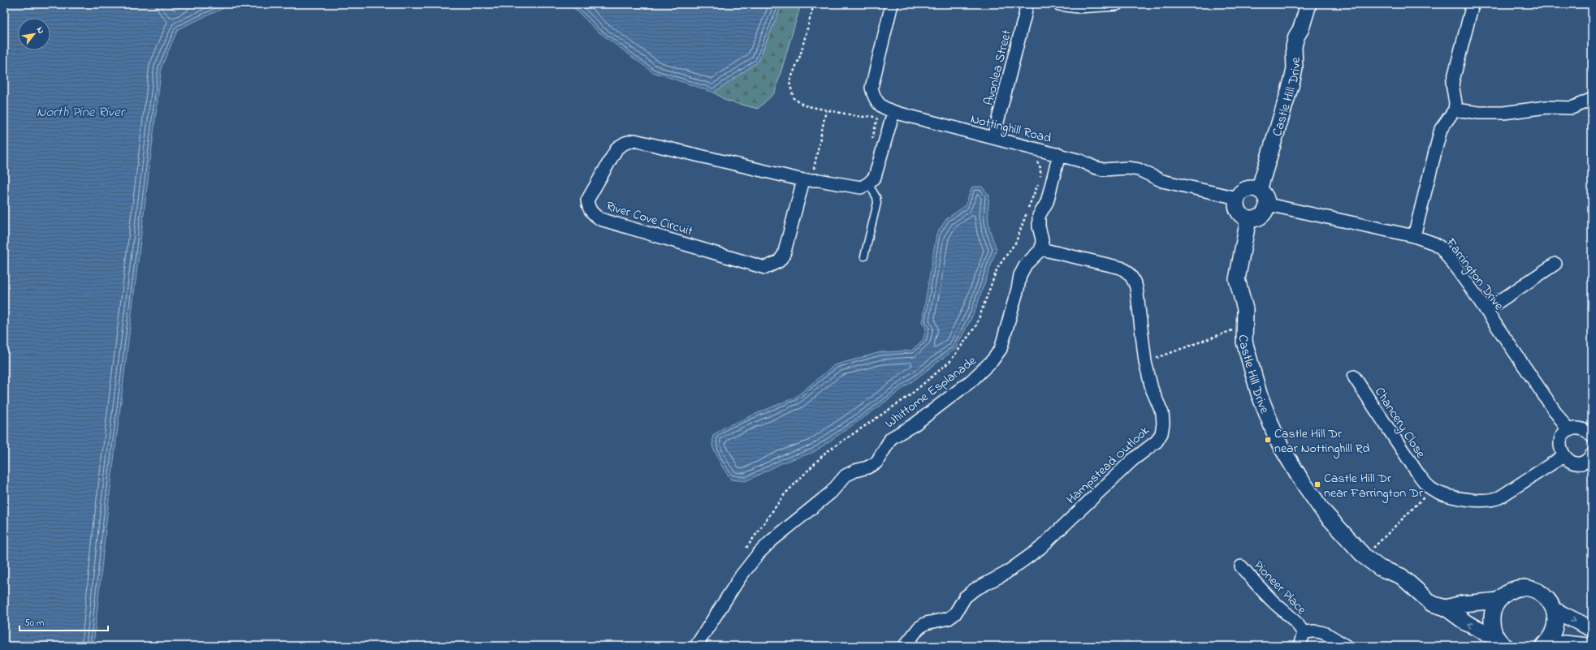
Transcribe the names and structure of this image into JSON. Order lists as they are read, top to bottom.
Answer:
{
  "streets": {
    "street": [
      "Avonlea Street",
      "Castle Hill Drive",
      "Nottinghill Road",
      "River Cove Circuit",
      "Farrington Drive",
      "Whittome Esplanade",
      "Chancery Close",
      "Hampstead Outlook",
      "Pioneer Place"
    ]
  },
  "crossings": [
    ["Avonlea Street", "Nottinghill Road"],
    ["Castle Hill Drive", "Nottinghill Road"],
    ["Castle Hill Drive", "Farrington Drive"],
    ["Nottinghill Road", "Farrington Drive"],
    ["Whittome Esplanade", "Hampstead Outlook"]
  ],
  "water": ["North Pine River"],
  "places": {
    "transit": ["Castle Hill Dr near Nottinghill Rd", "Castle Hill Dr near Farrington Dr"]
  },
  "scale_bar": "50 m",
  "north": "top right"
}
